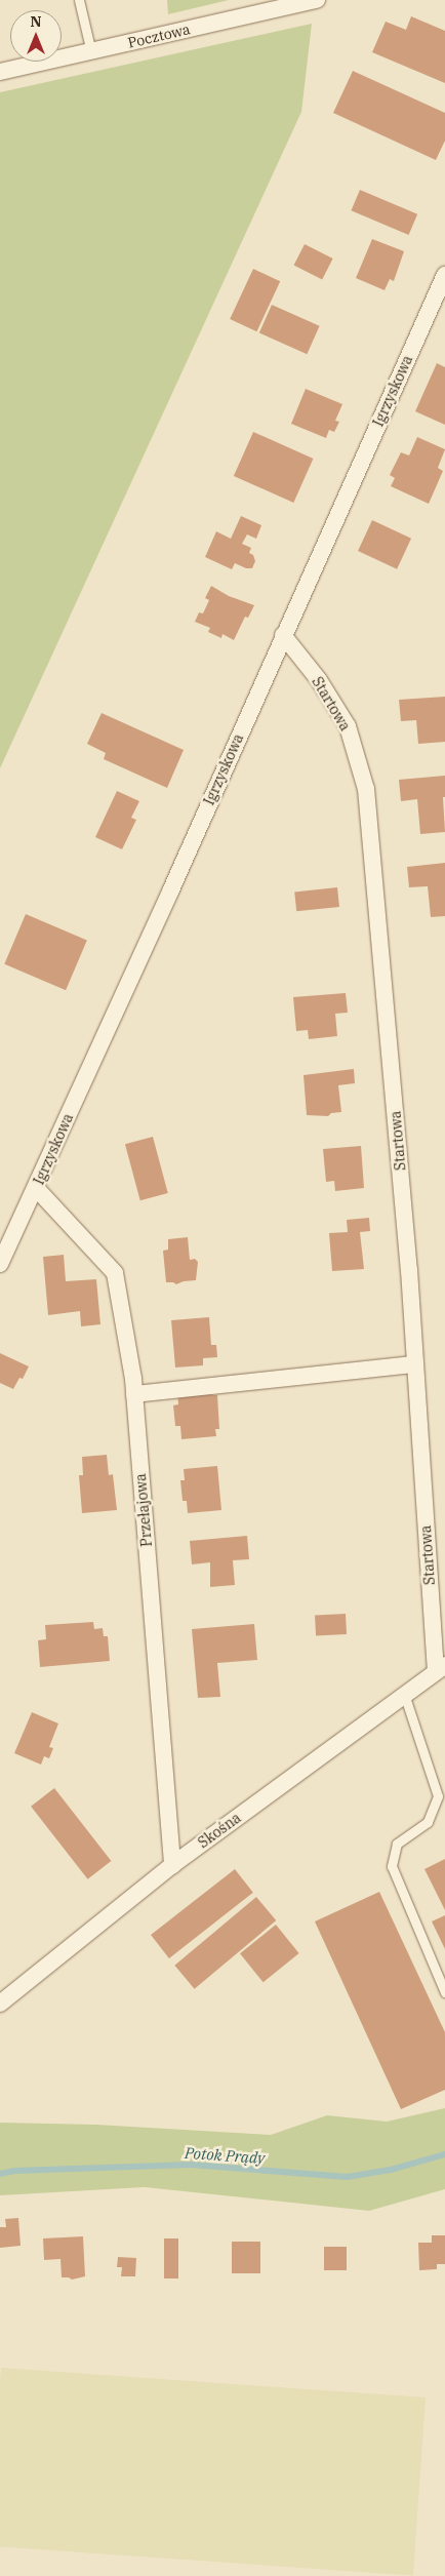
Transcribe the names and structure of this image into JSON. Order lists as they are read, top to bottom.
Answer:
{
  "streets": {
    "street": [
      "Pocztowa",
      "Igrzyskowa",
      "Startowa",
      "Przełajowa",
      "Skośna"
    ]
  },
  "crossings": [
    ["Igrzyskowa", "Startowa"],
    ["Igrzyskowa", "Przełajowa"],
    ["Startowa", "Skośna"],
    ["Przełajowa", "Skośna"]
  ],
  "water": ["Potok Prądy"],
  "north": "top"
}
